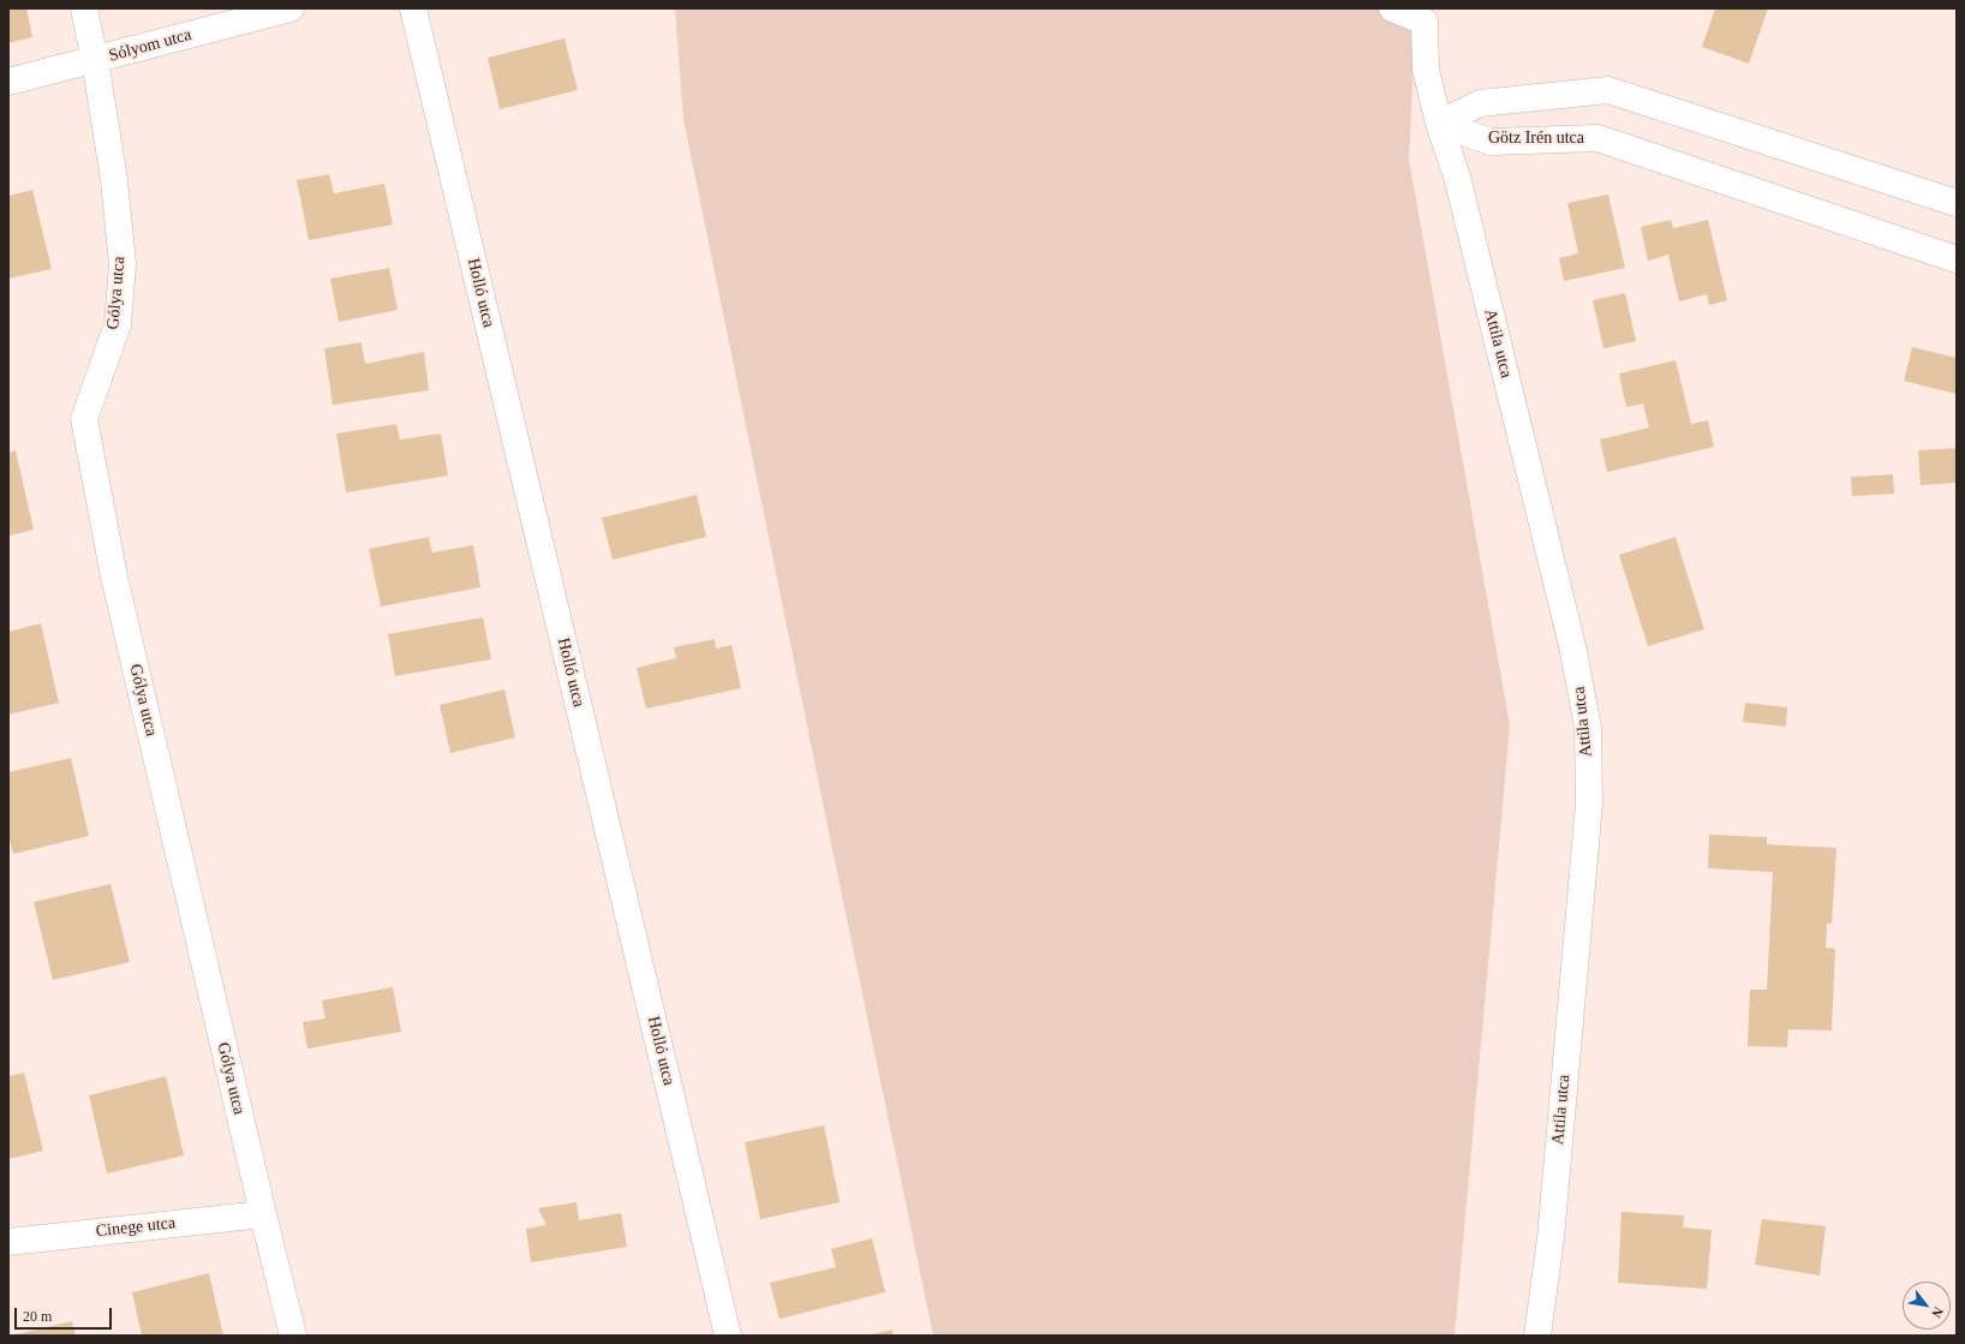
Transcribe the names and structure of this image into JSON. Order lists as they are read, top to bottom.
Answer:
{
  "streets": {
    "street": [
      "Sólyom utca",
      "Götz Irén utca",
      "Gólya utca",
      "Holló utca",
      "Attila utca",
      "Cinege utca"
    ]
  },
  "crossings": [
    ["Sólyom utca", "Gólya utca"],
    ["Götz Irén utca", "Attila utca"],
    ["Gólya utca", "Cinege utca"]
  ],
  "scale_bar": "20 m",
  "north": "bottom right"
}
